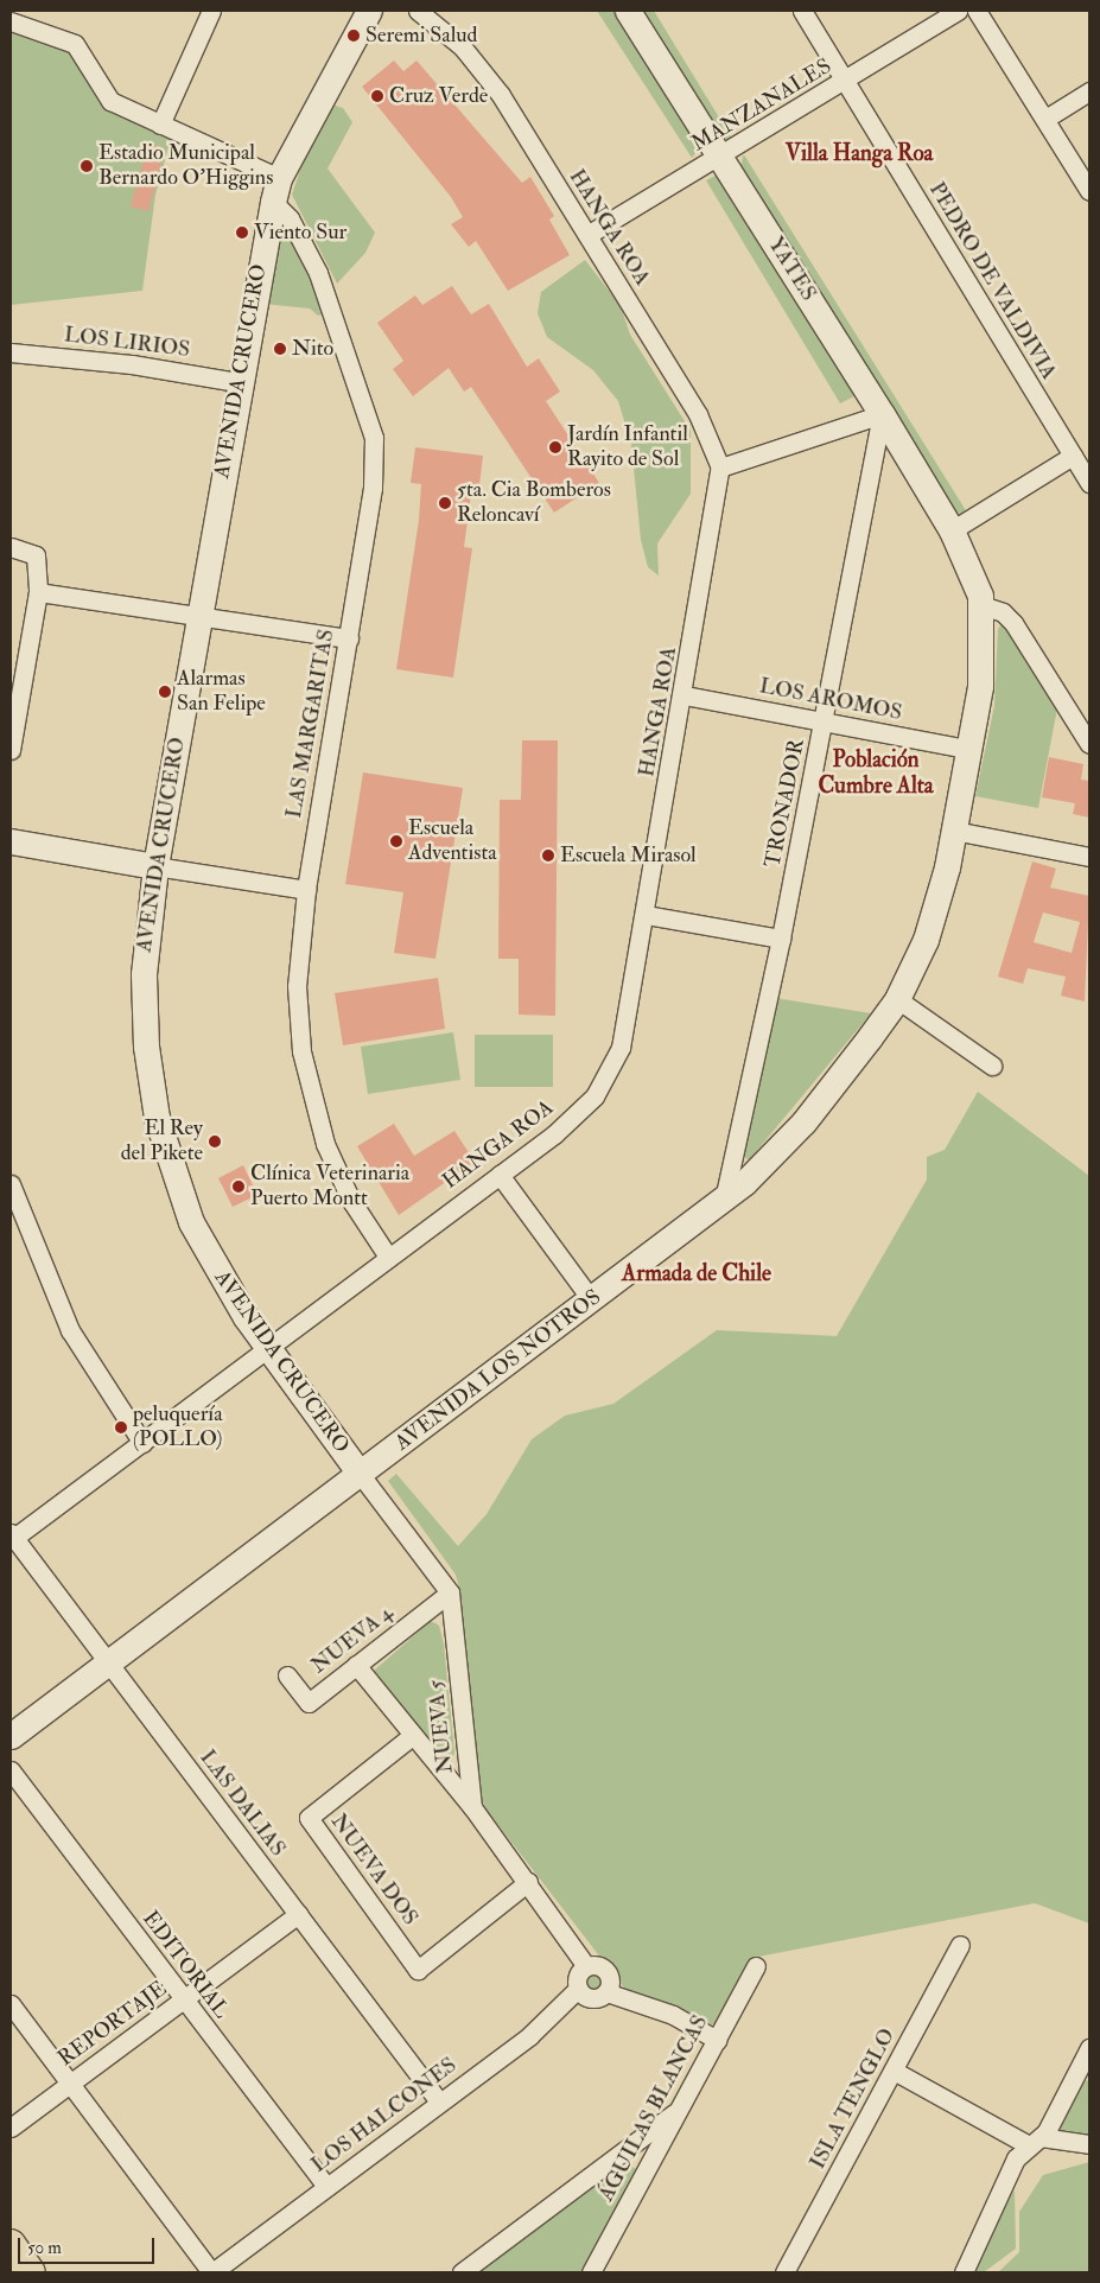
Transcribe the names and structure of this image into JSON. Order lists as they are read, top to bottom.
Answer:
{
  "streets": {
    "main road": ["YATES", "AVENIDA CRUCERO", "AVENIDA LOS NOTROS"],
    "street": [
      "MANZANALES",
      "HANGA ROA",
      "PEDRO DE VALDIVIA",
      "LOS LIRIOS",
      "LOS AROMOS",
      "LAS MARGARITAS",
      "TRONADOR",
      "NUEVA 4",
      "NUEVA 5",
      "LAS DALIAS",
      "NUEVA DOS",
      "EDITORIAL",
      "REPORTAJE",
      "ISLA TENGLO",
      "ÁGUILAS BLANCAS",
      "LOS HALCONES"
    ]
  },
  "crossings": [
    ["MANZANALES", "HANGA ROA"],
    ["MANZANALES", "YATES"],
    ["MANZANALES", "PEDRO DE VALDIVIA"],
    ["HANGA ROA", "AVENIDA CRUCERO"],
    ["HANGA ROA", "LOS AROMOS"],
    ["HANGA ROA", "LAS MARGARITAS"],
    ["HANGA ROA", "LAS DALIAS"],
    ["YATES", "TRONADOR"],
    ["YATES", "AVENIDA LOS NOTROS"],
    ["LOS LIRIOS", "AVENIDA CRUCERO"],
    ["AVENIDA CRUCERO", "LAS MARGARITAS"],
    ["AVENIDA CRUCERO", "AVENIDA LOS NOTROS"],
    ["LOS AROMOS", "TRONADOR"],
    ["LOS AROMOS", "AVENIDA LOS NOTROS"],
    ["TRONADOR", "AVENIDA LOS NOTROS"],
    ["AVENIDA LOS NOTROS", "LAS DALIAS"],
    ["NUEVA 4", "NUEVA 5"],
    ["LAS DALIAS", "REPORTAJE"],
    ["LAS DALIAS", "LOS HALCONES"],
    ["EDITORIAL", "REPORTAJE"],
    ["EDITORIAL", "LOS HALCONES"]
  ],
  "districts": ["Villa Hanga Roa", "Población Cumbre Alta", "Armada de Chile"],
  "places": [
    "Seremi Salud",
    "Cruz Verde",
    "Estadio Municipal Bernardo O'Higgins",
    "Viento Sur",
    "Nito",
    "Jardín Infantil Rayito de Sol",
    "5ta. Cia Bomberos Reloncaví",
    "Alarmas San Felipe",
    "Escuela Adventista",
    "Escuela Mirasol",
    "El Rey del Pikete",
    "Clínica Veterinaria Puerto Montt",
    "peluquería (POLLO)"
  ],
  "scale_bar": "50 m"
}
